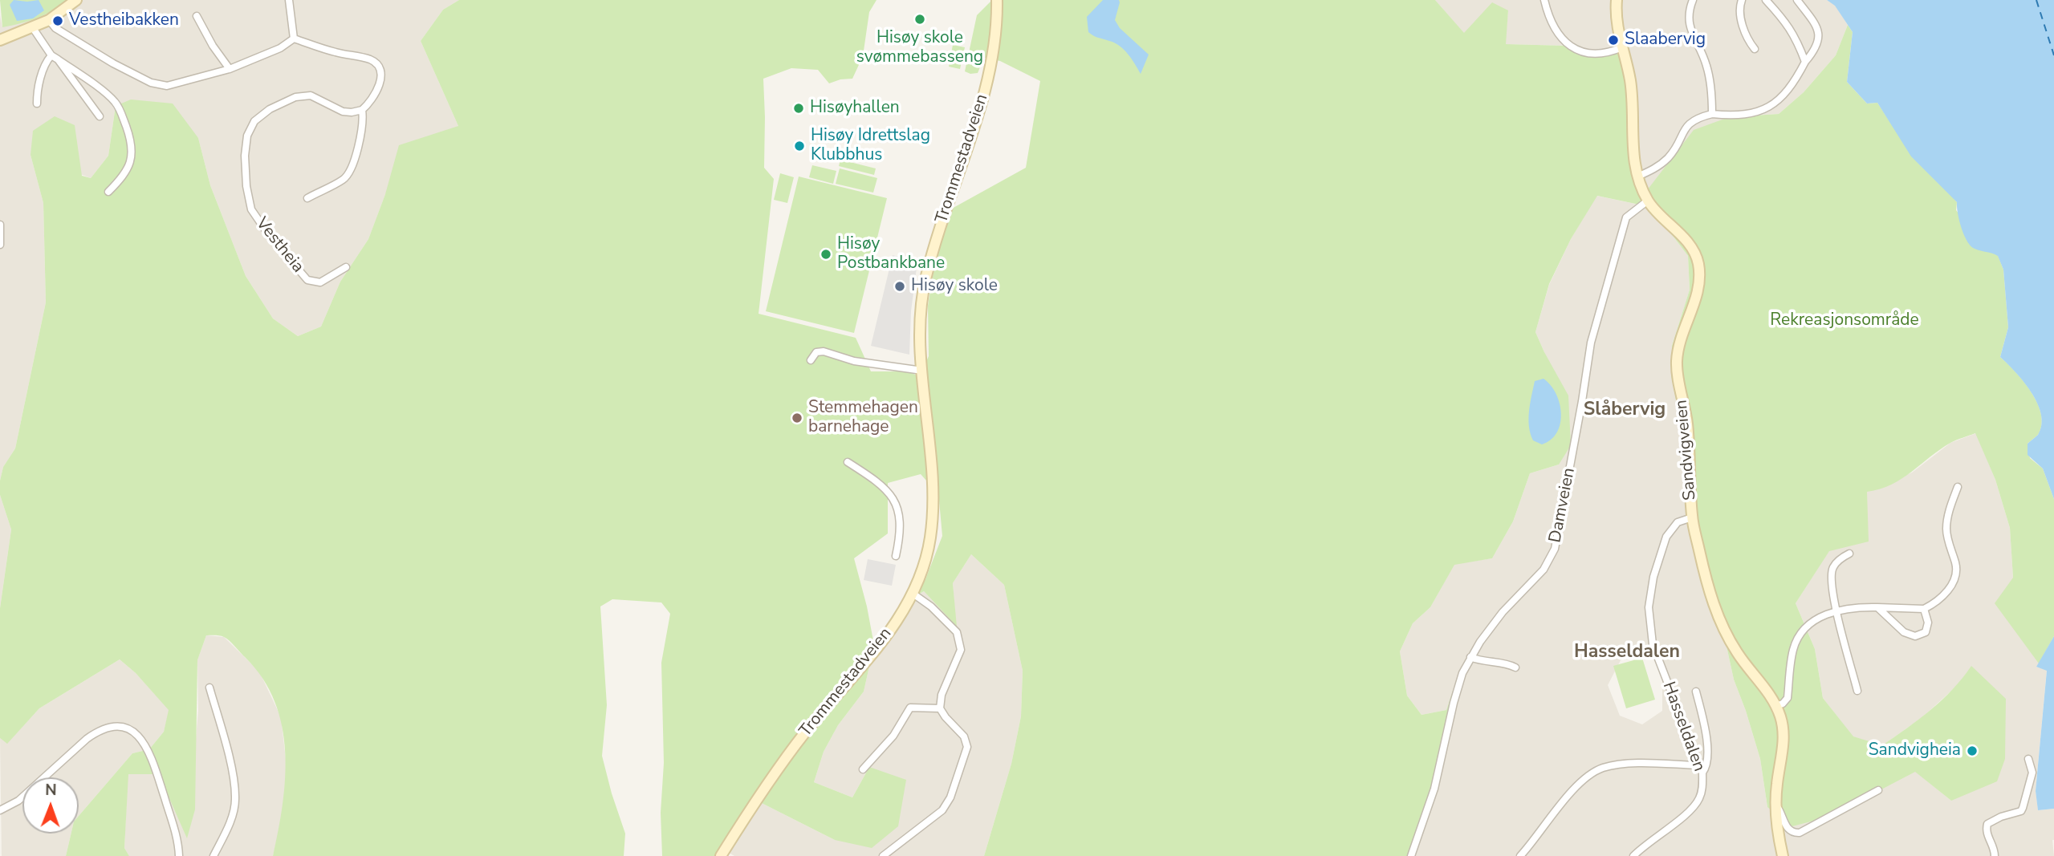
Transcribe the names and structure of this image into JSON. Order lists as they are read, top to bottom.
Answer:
{
  "streets": {
    "main road": ["Trommestadveien", "Sandvigveien"],
    "street": ["Vestheia", "Damveien", "Hasseldalen"]
  },
  "crossings": [
    ["Sandvigveien", "Damveien"],
    ["Sandvigveien", "Hasseldalen"]
  ],
  "districts": ["Slåbervig", "Hasseldalen"],
  "parks": ["Rekreasjonsområde"],
  "places": [
    "Hisøy skole svømmebasseng",
    "Vestheibakken",
    "Slaabervig",
    "Hisøyhallen",
    "Hisøy Idrettslag Klubbhus",
    "Hisøy Postbankbane",
    "Hisøy skole",
    "Stemmehagen barnehage",
    "Sandvigheia"
  ],
  "north": "top"
}
